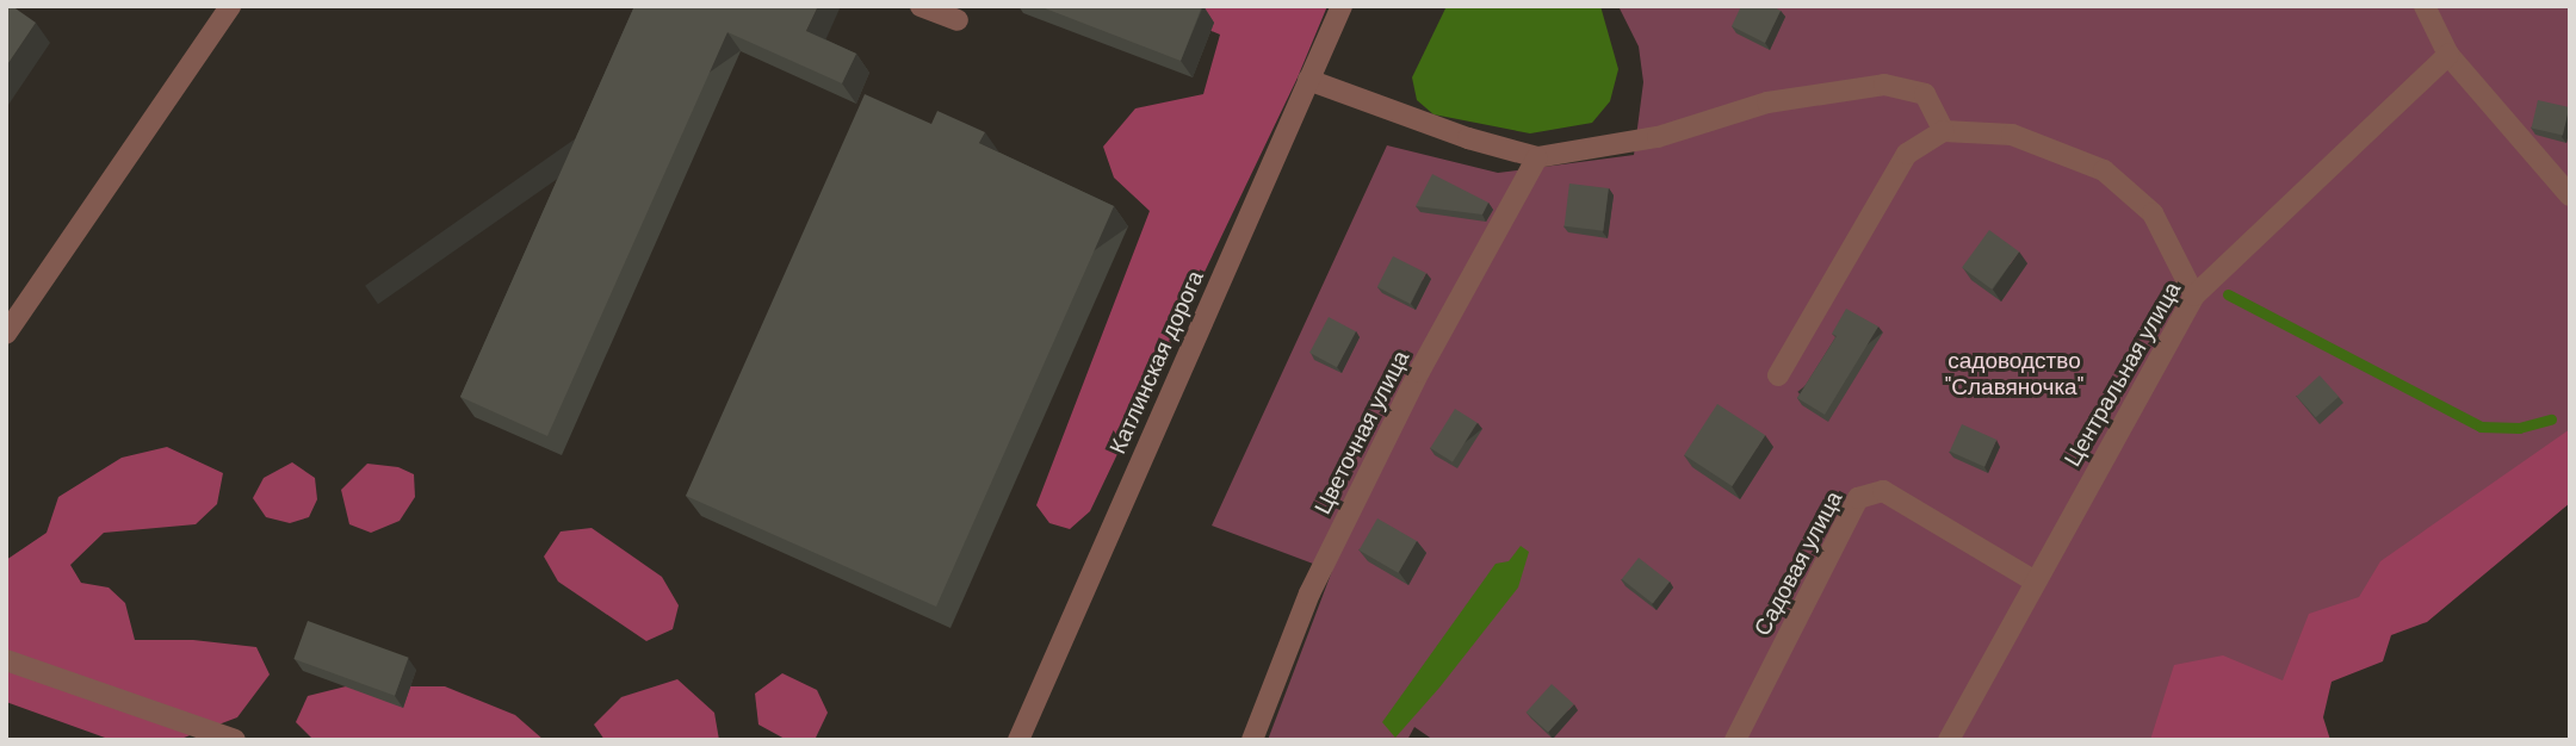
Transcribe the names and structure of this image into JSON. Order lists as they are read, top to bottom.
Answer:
{
  "streets": {
    "street": [
      "Катлинская дорога",
      "Центральная улица",
      "Цветочная улица",
      "Садовая улица"
    ]
  },
  "crossings": [
    ["Центральная улица", "Садовая улица"]
  ],
  "parks": ["садоводство \"Славяночка\""]
}
